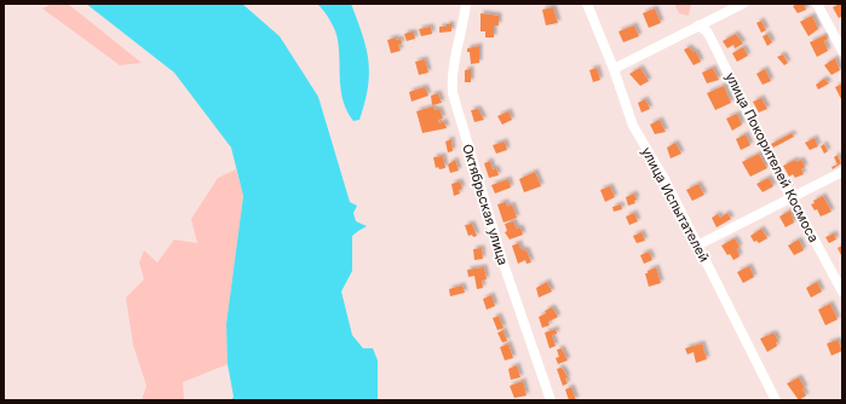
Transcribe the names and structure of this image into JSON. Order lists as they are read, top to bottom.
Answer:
{
  "streets": {
    "street": ["улица Покорителей Космоса", "Октябрьская улица", "улица Испытателей"]
  }
}
